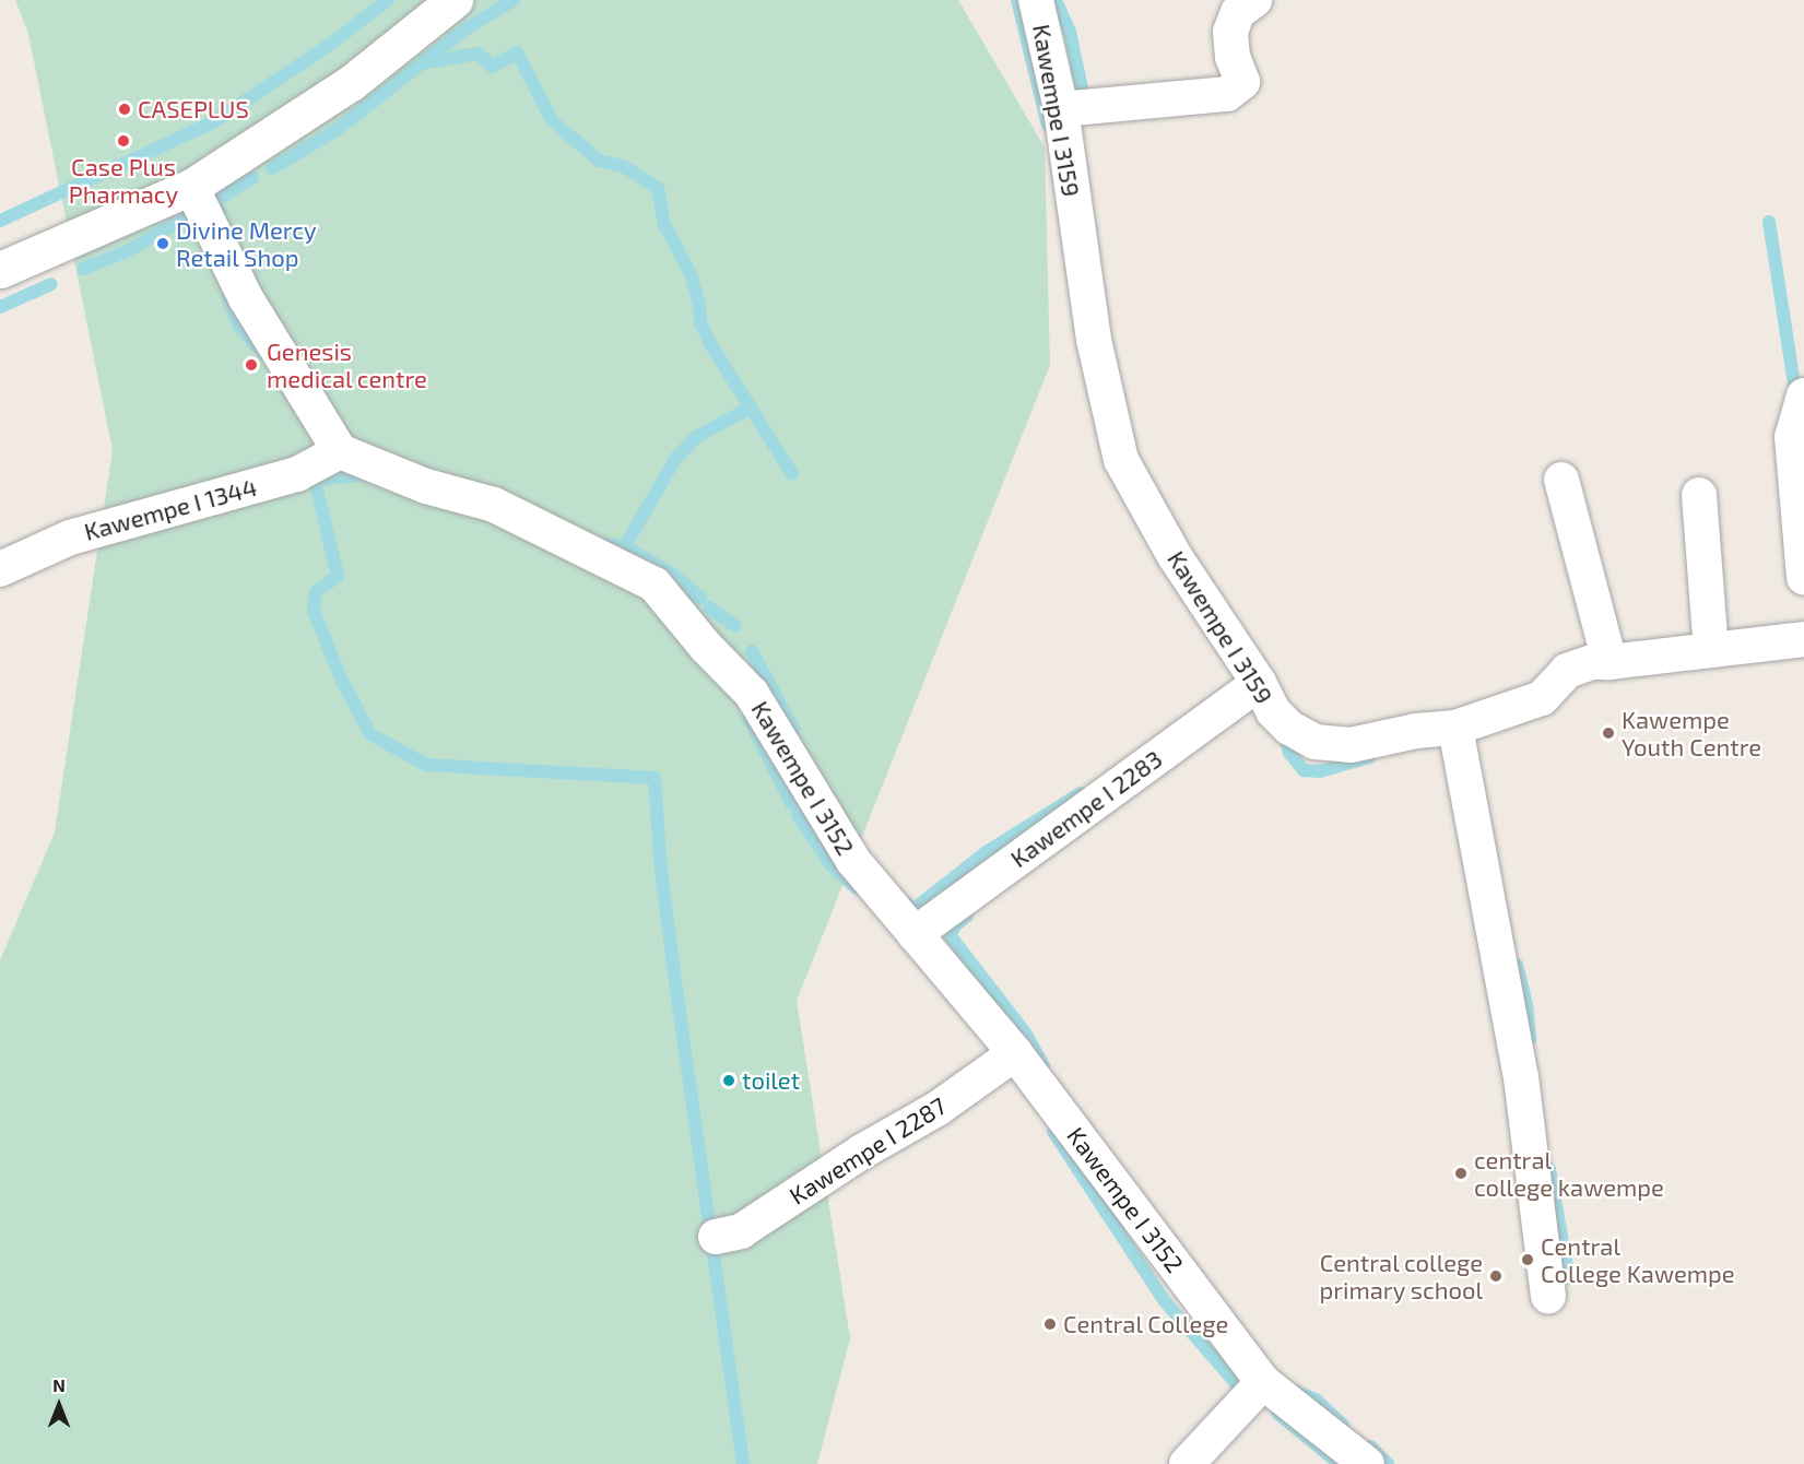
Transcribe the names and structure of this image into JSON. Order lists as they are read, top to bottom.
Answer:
{
  "streets": {
    "street": [
      "Kawempe I 3159",
      "Kawempe I 1344",
      "Kawempe I 3152",
      "Kawempe I 2283",
      "Kawempe I 2287"
    ]
  },
  "crossings": [
    ["Kawempe I 3159", "Kawempe I 2283"],
    ["Kawempe I 1344", "Kawempe I 3152"],
    ["Kawempe I 3152", "Kawempe I 2283"],
    ["Kawempe I 3152", "Kawempe I 2287"]
  ],
  "places": [
    "CASEPLUS",
    "Case Plus Pharmacy",
    "Divine Mercy Retail Shop",
    "Genesis medical centre",
    "Kawempe Youth Centre",
    "toilet",
    "central college kawempe",
    "Central College Kawempe",
    "Central college primary school",
    "Central College"
  ],
  "north": "top"
}
